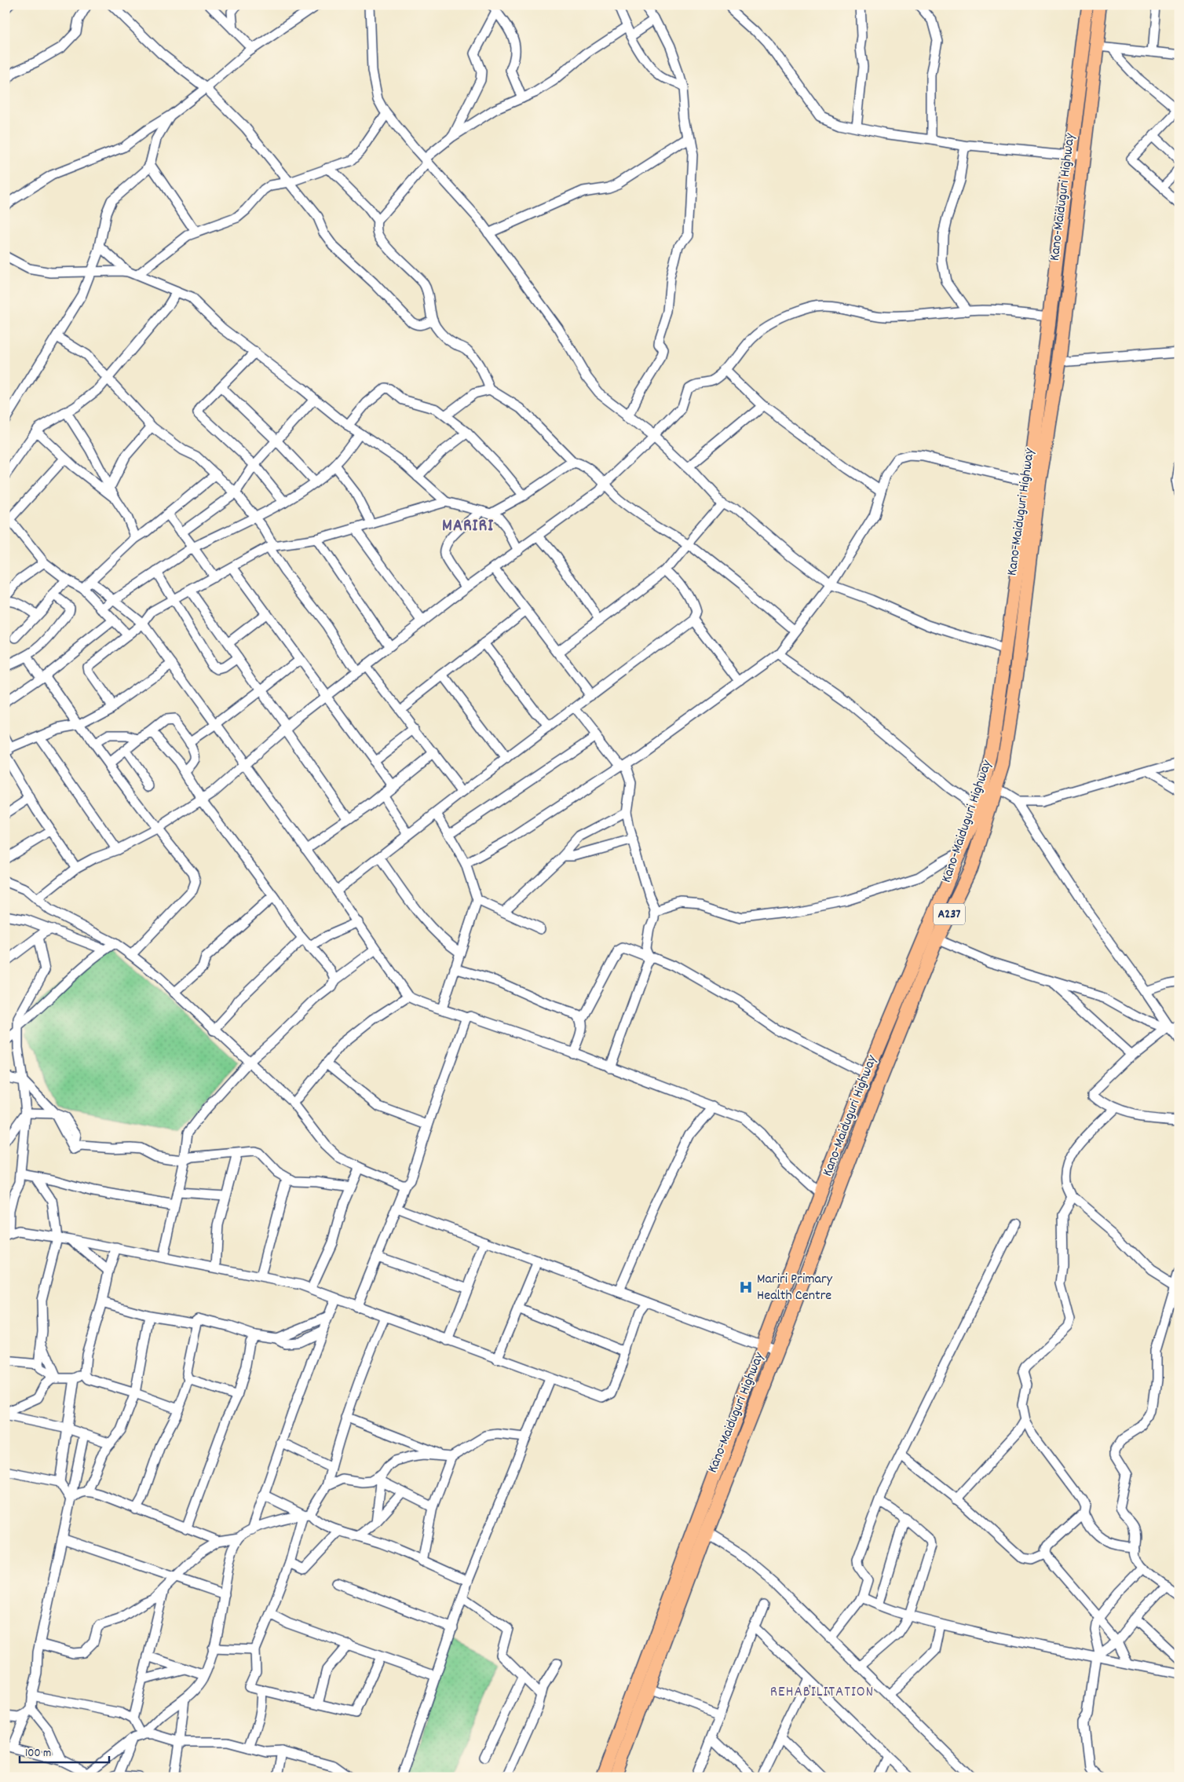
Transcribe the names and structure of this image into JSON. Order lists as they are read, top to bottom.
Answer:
{
  "streets": {
    "highway": ["Kano-Maiduguri Highway", "A237"]
  },
  "districts": ["MARIRI", "REHABILITATION"],
  "places": {
    "hospital": ["Mariri Primary Health Centre"]
  },
  "scale_bar": "100 m"
}
